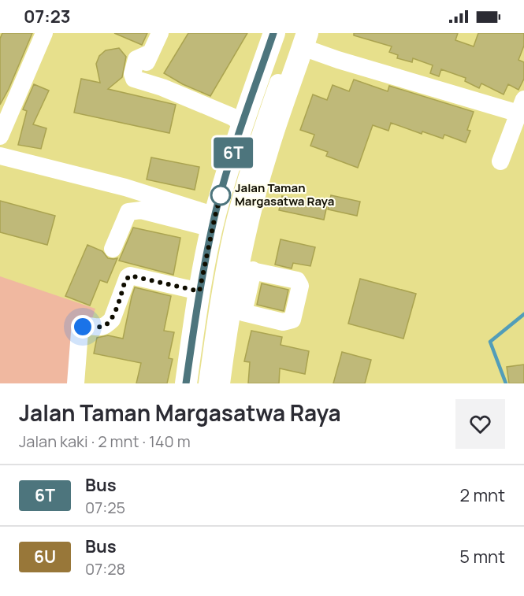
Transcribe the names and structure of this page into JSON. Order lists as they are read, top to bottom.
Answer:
{
  "places": ["Jalan Taman Margasatwa Raya"],
  "lines": ["bus line 6T"],
  "page": {
    "status": "07:23",
    "on_map": "6T",
    "heading": ["Jalan Taman Margasatwa Raya", "Jalan kaki · 2 mnt · 140 m"],
    "list": [
      {
        "mark": "6T",
        "name": "Bus",
        "note": "07:25",
        "value": "2 mnt"
      },
      {
        "mark": "6U",
        "name": "Bus",
        "note": "07:28",
        "value": "5 mnt"
      }
    ]
  }
}
